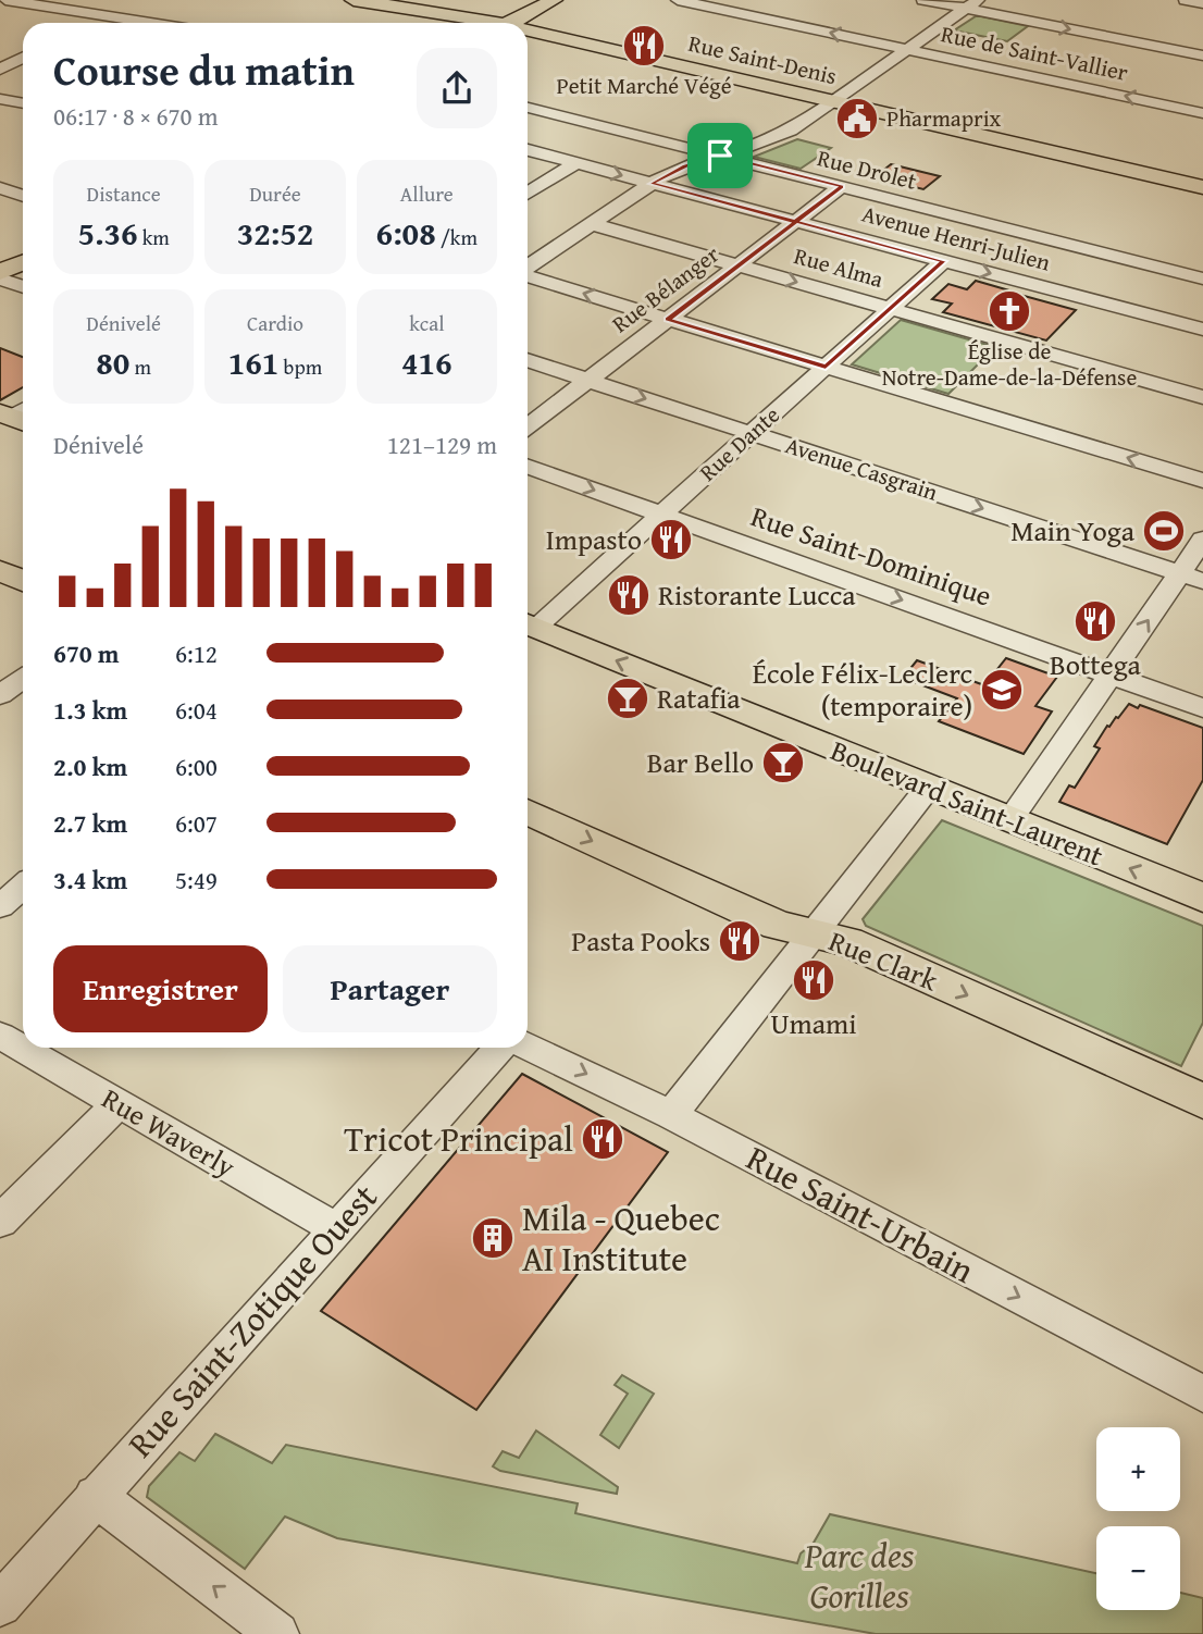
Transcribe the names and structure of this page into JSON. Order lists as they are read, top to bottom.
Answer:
{
  "streets": {
    "main road": ["Rue Saint-Denis", "Boulevard Saint-Laurent", "Rue Clark"],
    "street": [
      "Rue de Saint-Vallier",
      "Rue Drolet",
      "Avenue Henri-Julien",
      "Rue Alma",
      "Rue Bélanger",
      "Rue Dante",
      "Avenue Casgrain",
      "Rue Saint-Dominique",
      "Rue Waverly",
      "Rue Saint-Urbain",
      "Rue Saint-Zotique Ouest"
    ]
  },
  "crossings": [
    ["Rue Drolet", "Rue Bélanger"],
    ["Avenue Henri-Julien", "Rue Bélanger"],
    ["Avenue Henri-Julien", "Rue Dante"],
    ["Rue Alma", "Rue Bélanger"],
    ["Rue Alma", "Rue Dante"],
    ["Rue Bélanger", "Avenue Casgrain"],
    ["Rue Dante", "Avenue Casgrain"],
    ["Rue Dante", "Rue Saint-Dominique"],
    ["Rue Dante", "Boulevard Saint-Laurent"],
    ["Rue Waverly", "Rue Saint-Zotique Ouest"]
  ],
  "one_way": ["Boulevard Saint-Laurent", "Rue Clark", "Rue Saint-Urbain"],
  "parks": ["Parc des Gorilles"],
  "places": {
    "restaurant": [
      "Petit Marché Végé",
      "Impasto",
      "Ristorante Lucca",
      "Bottega",
      "Pasta Pooks",
      "Umami",
      "Tricot Principal"
    ],
    "public building": ["Pharmaprix"],
    "church": ["Église de Notre-Dame-de-la-Défense"],
    "sports": ["Main Yoga"],
    "school or university": ["École Félix-Leclerc (temporaire)"],
    "bar": ["Ratafia", "Bar Bello"],
    "building": ["Mila - Quebec AI Institute"]
  },
  "page": {
    "heading": ["Course du matin", "06:17 · 8 × 670 m"],
    "stats": [
      ["Distance", "5.36 km"],
      ["Durée", "32:52"],
      ["Allure", "6:08 /km"],
      ["Dénivelé", "80 m"],
      ["Cardio", "161 bpm"],
      ["kcal", "416"]
    ],
    "chart": ["Dénivelé", "121–129 m"],
    "list": [
      {
        "name": "670 m",
        "note": "6:12"
      },
      {
        "name": "1.3 km",
        "note": "6:04"
      },
      {
        "name": "2.0 km",
        "note": "6:00"
      },
      {
        "name": "2.7 km",
        "note": "6:07"
      },
      {
        "name": "3.4 km",
        "note": "5:49"
      }
    ],
    "buttons": ["Enregistrer", "Partager"],
    "map_buttons": ["+", "−"]
  }
}
